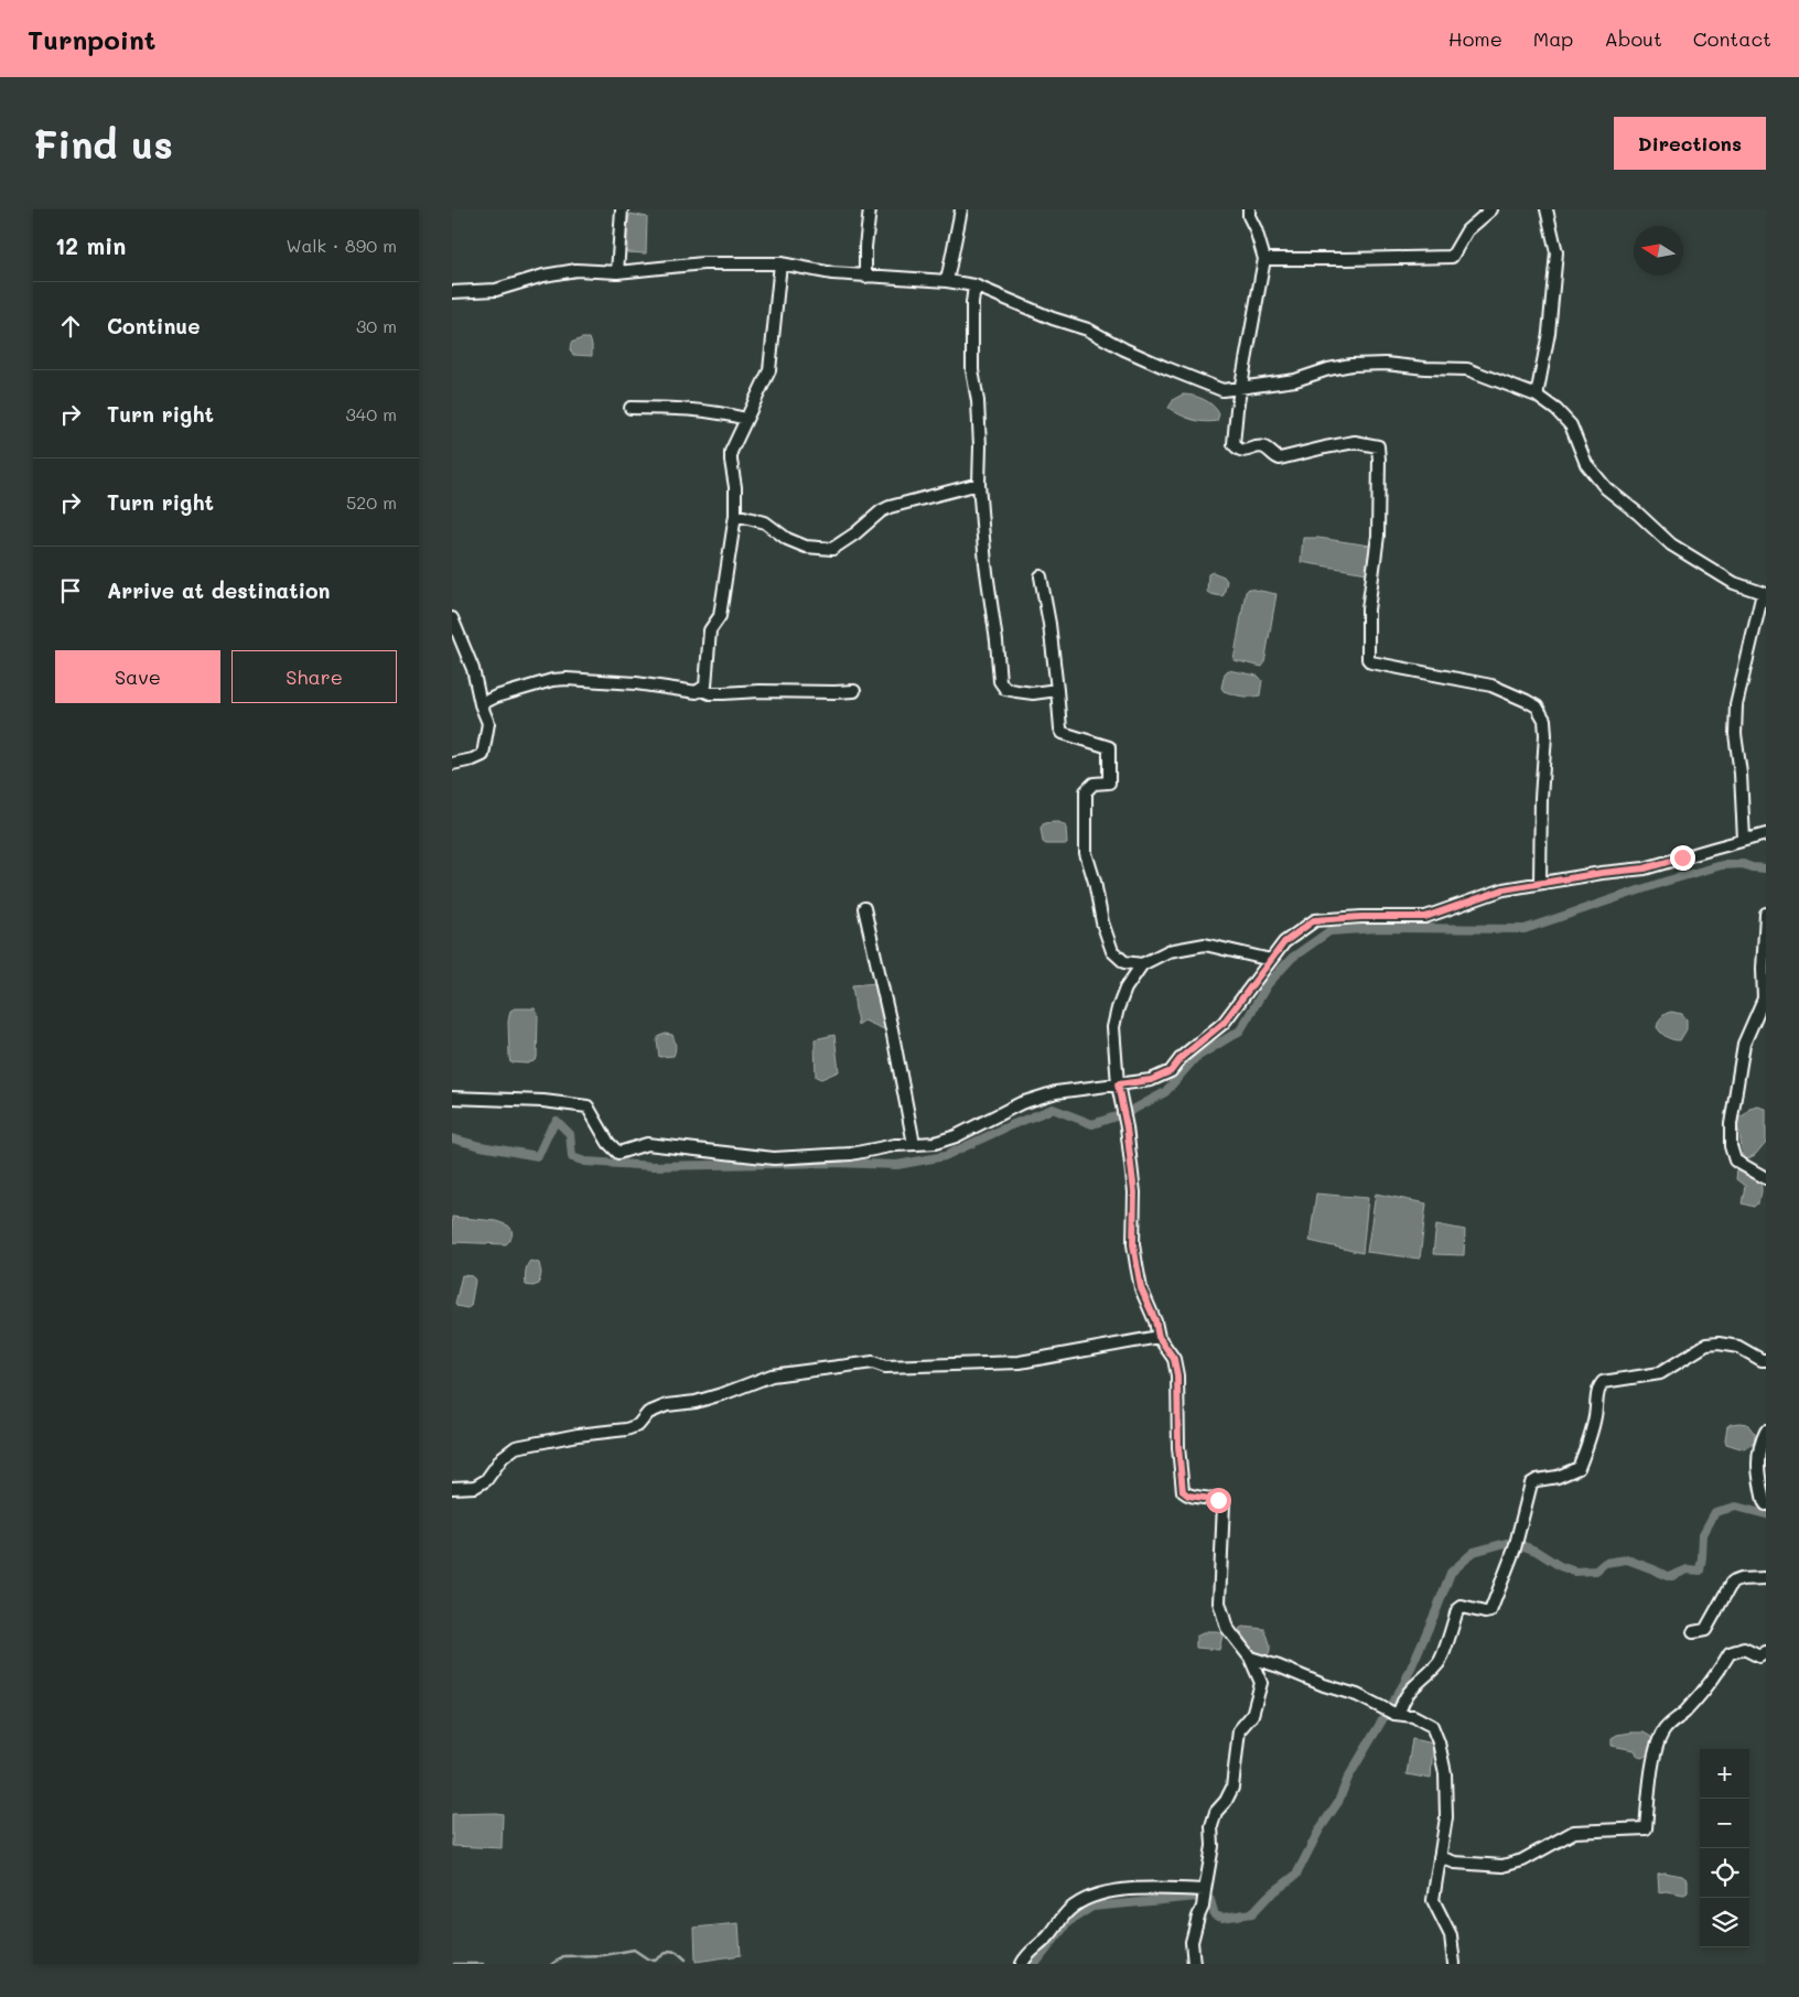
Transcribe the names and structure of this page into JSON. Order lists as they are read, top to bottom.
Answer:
{
  "north": "left",
  "page": {
    "header": "Turnpoint",
    "nav": [
      "Home",
      "Map",
      "About",
      "Contact"
    ],
    "buttons": [
      "Directions",
      ["Save", "Share"]
    ],
    "title": "Find us",
    "heading": ["12 min", "Walk · 890 m"],
    "list": [
      ["Continue", "30 m"],
      ["Turn right", "340 m"],
      ["Turn right", "520 m"],
      "Arrive at destination"
    ],
    "map_buttons": ["+", "−"]
  }
}
